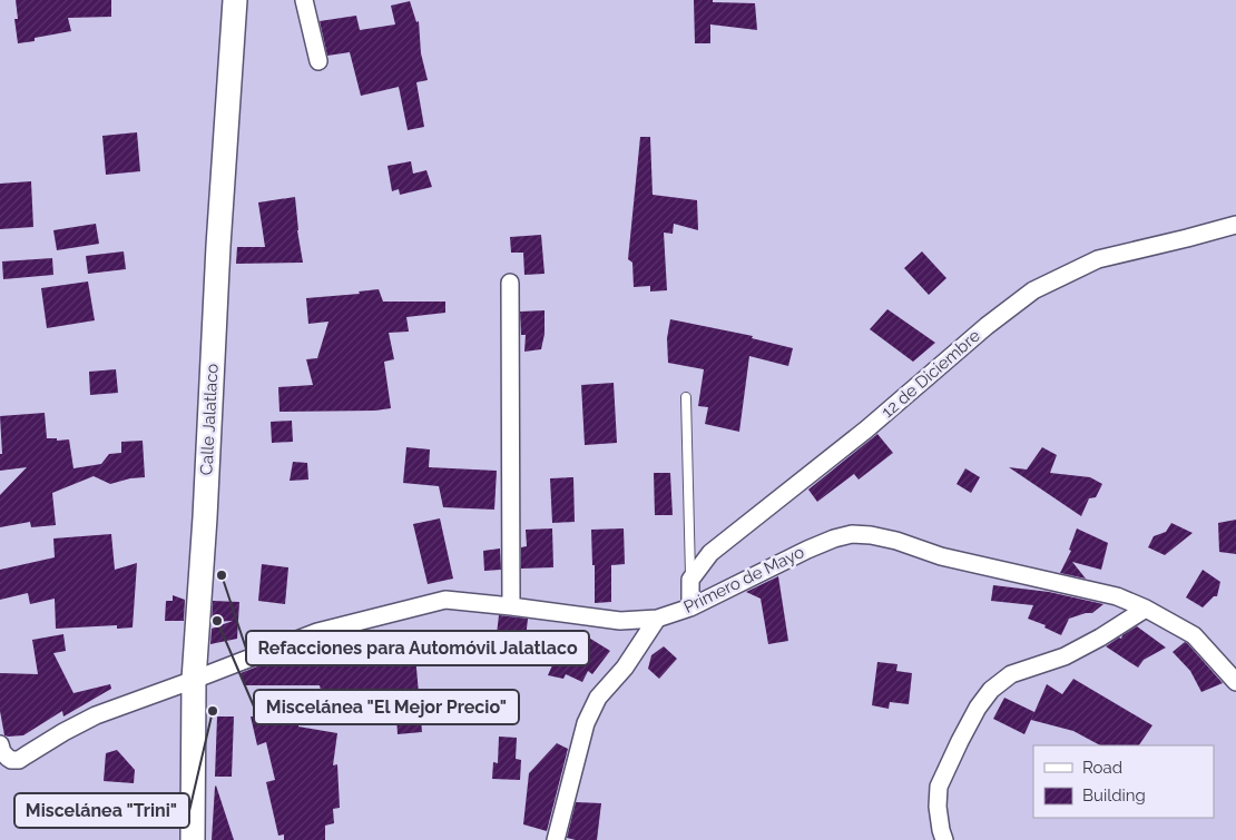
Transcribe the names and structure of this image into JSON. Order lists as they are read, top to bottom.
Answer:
{
  "streets": {
    "main road": ["Calle Jalatlaco"],
    "street": ["12 de Diciembre", "Primero de Mayo"]
  },
  "crossings": [
    ["Calle Jalatlaco", "Primero de Mayo"]
  ],
  "places": ["Refacciones para Automóvil Jalatlaco", "Miscelánea \"El Mejor Precio\"", "Miscelánea \"Trini\""],
  "legend": ["Road", "Building"]
}
